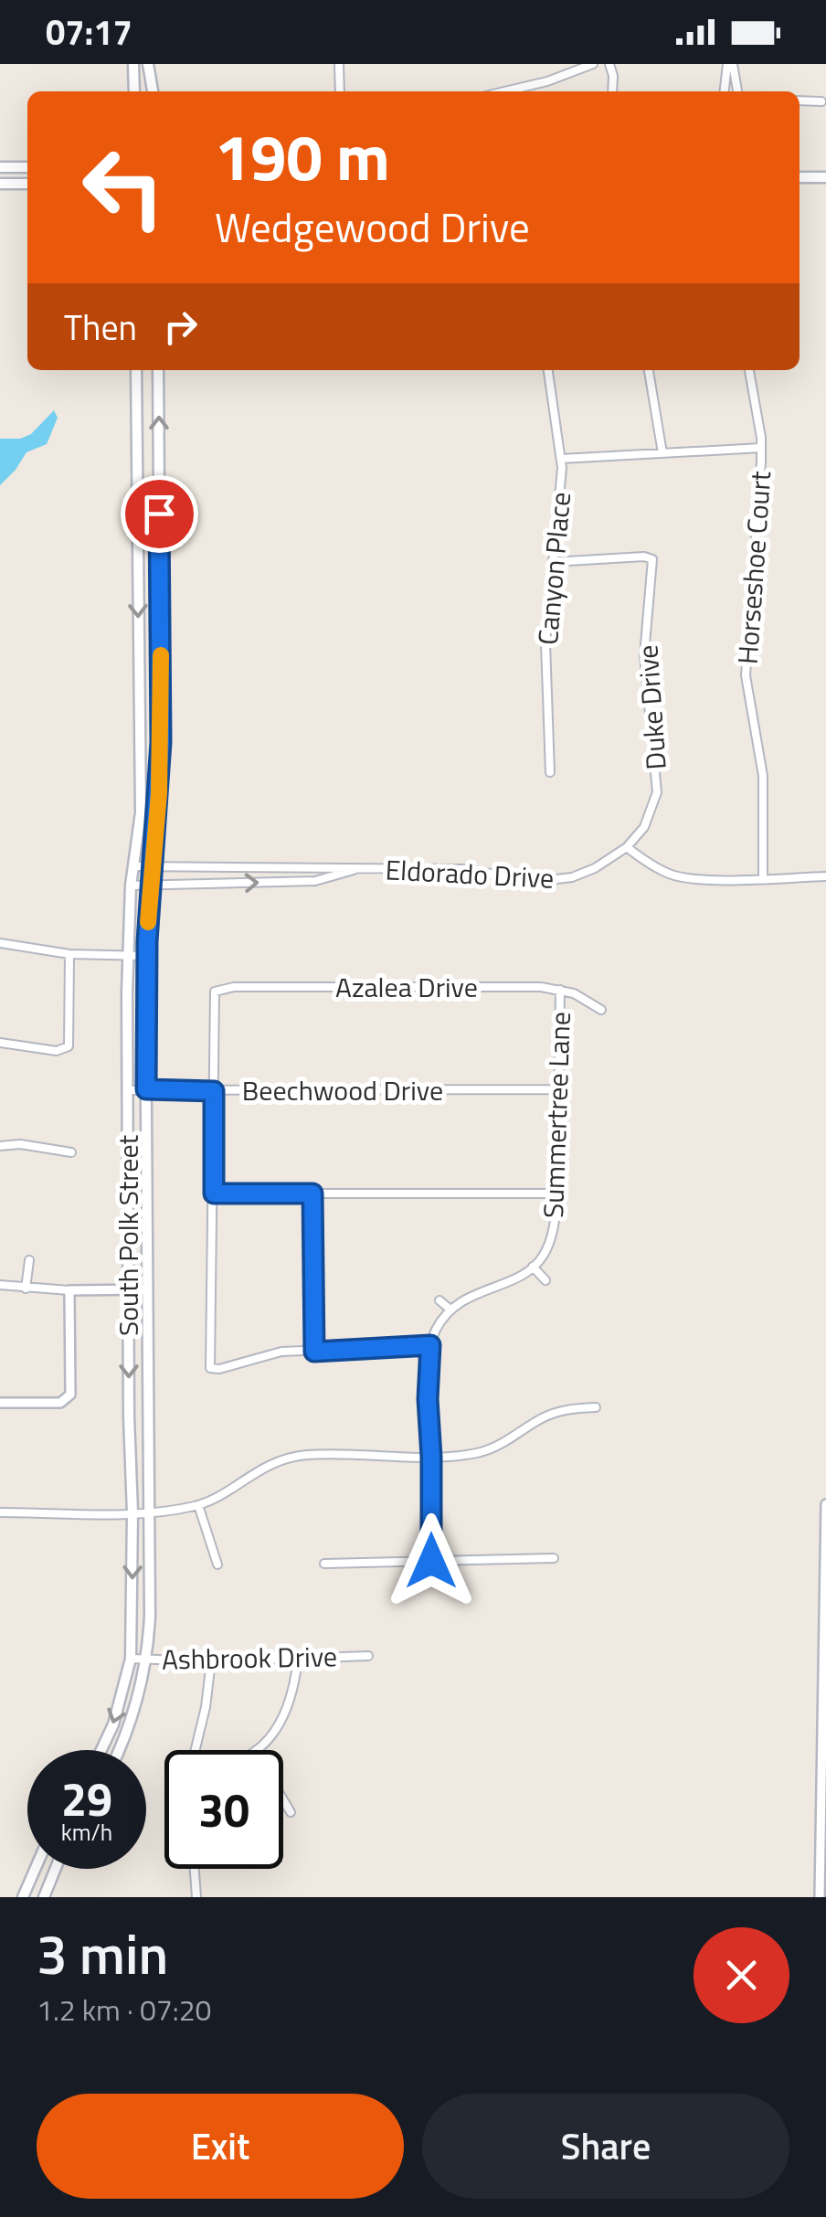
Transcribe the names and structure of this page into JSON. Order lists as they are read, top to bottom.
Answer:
{
  "streets": {
    "main road": ["South Polk Street"],
    "street": [
      "Horseshoe Court",
      "Canyon Place",
      "Duke Drive",
      "Eldorado Drive",
      "Azalea Drive",
      "Beechwood Drive",
      "Summertree Lane",
      "Ashbrook Drive"
    ]
  },
  "crossings": [
    ["Canyon Place", "Duke Drive"],
    ["Duke Drive", "Eldorado Drive"],
    ["Eldorado Drive", "South Polk Street"],
    ["Azalea Drive", "Beechwood Drive"],
    ["Azalea Drive", "Summertree Lane"],
    ["Beechwood Drive", "Summertree Lane"],
    ["Beechwood Drive", "South Polk Street"],
    ["South Polk Street", "Ashbrook Drive"]
  ],
  "page": {
    "status": "07:17",
    "turn": ["190 m", "Wedgewood Drive"],
    "then": "Then",
    "speed": "29 km/h",
    "limit": "30",
    "heading": ["3 min", "1.2 km · 07:20"],
    "buttons": ["Exit", "Share"]
  }
}
